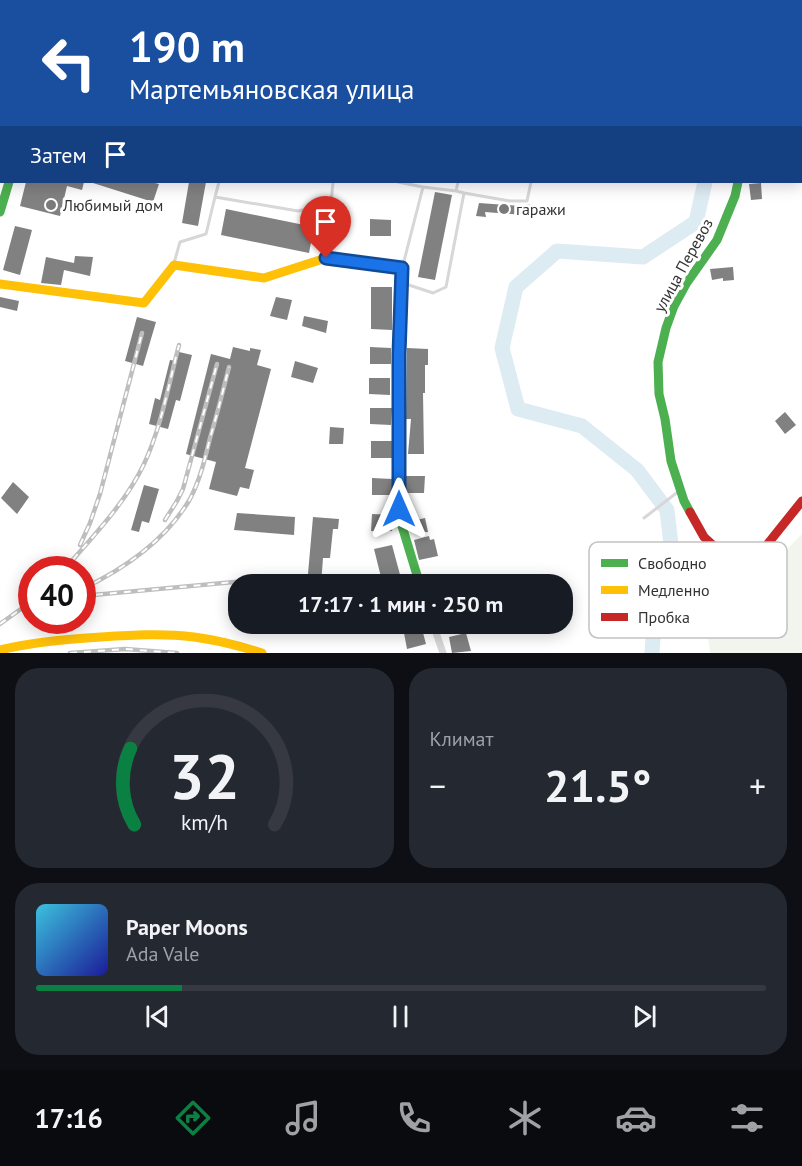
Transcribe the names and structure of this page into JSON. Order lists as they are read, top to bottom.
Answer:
{
  "streets": {
    "street": ["улица Перевоз"]
  },
  "places": ["Любимый дом", "гаражи"],
  "legend": ["Свободно", "Медленно", "Пробка"],
  "page": {
    "turn": ["190 m", "Мартемьяновская улица"],
    "then": "Затем",
    "limit": "40",
    "trip": "17:17 · 1 мин · 250 m",
    "tile": "Климат",
    "heat": ["−", "21.5°", "+"],
    "song": ["Paper Moons", "Ada Vale"],
    "tabs": "17:16",
    "gauge": ["32", "km/h"]
  }
}
